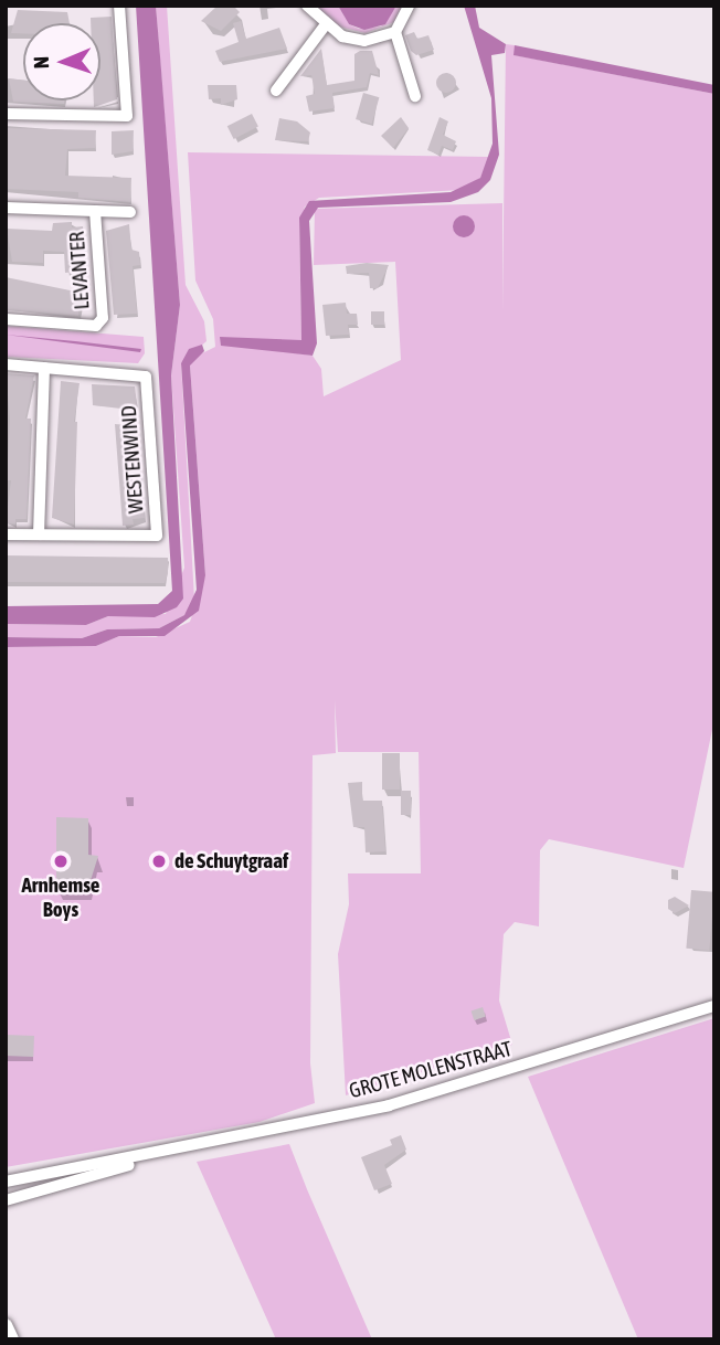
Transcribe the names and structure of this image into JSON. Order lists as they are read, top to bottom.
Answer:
{
  "streets": {
    "street": ["LEVANTER", "WESTENWIND", "GROTE MOLENSTRAAT"]
  },
  "places": ["Arnhemse Boys", "de Schuytgraaf"],
  "north": "left"
}
